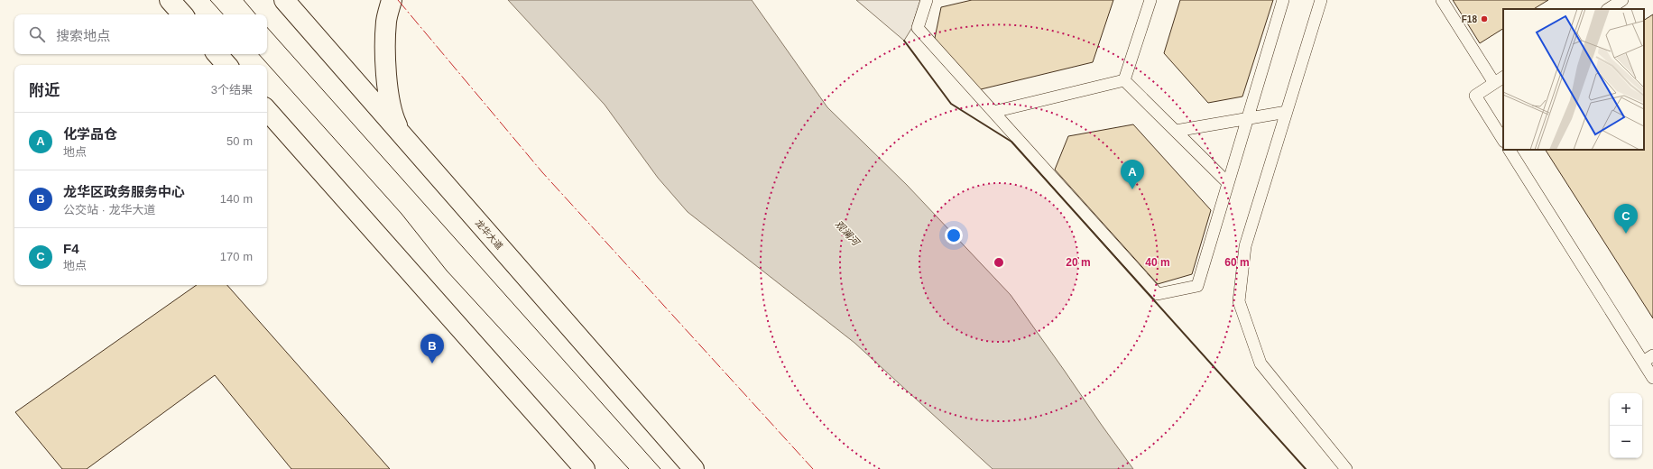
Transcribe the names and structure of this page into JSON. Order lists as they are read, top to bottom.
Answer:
{
  "streets": {
    "main road": ["龙华大道"]
  },
  "water": ["观澜河"],
  "places": ["F18"],
  "page": {
    "search": "搜索地点",
    "heading": ["附近", "3个结果"],
    "list": [
      {
        "mark": "A",
        "name": "化学品仓",
        "note": "地点",
        "value": "50 m"
      },
      {
        "mark": "B",
        "name": "龙华区政务服务中心",
        "note": "公交站 · 龙华大道",
        "value": "140 m"
      },
      {
        "mark": "C",
        "name": "F4",
        "note": "地点",
        "value": "170 m"
      }
    ],
    "pins": ["A", "C", "B"],
    "map_buttons": ["+", "−"]
  },
  "rings": ["20 m", "40 m", "60 m"]
}
